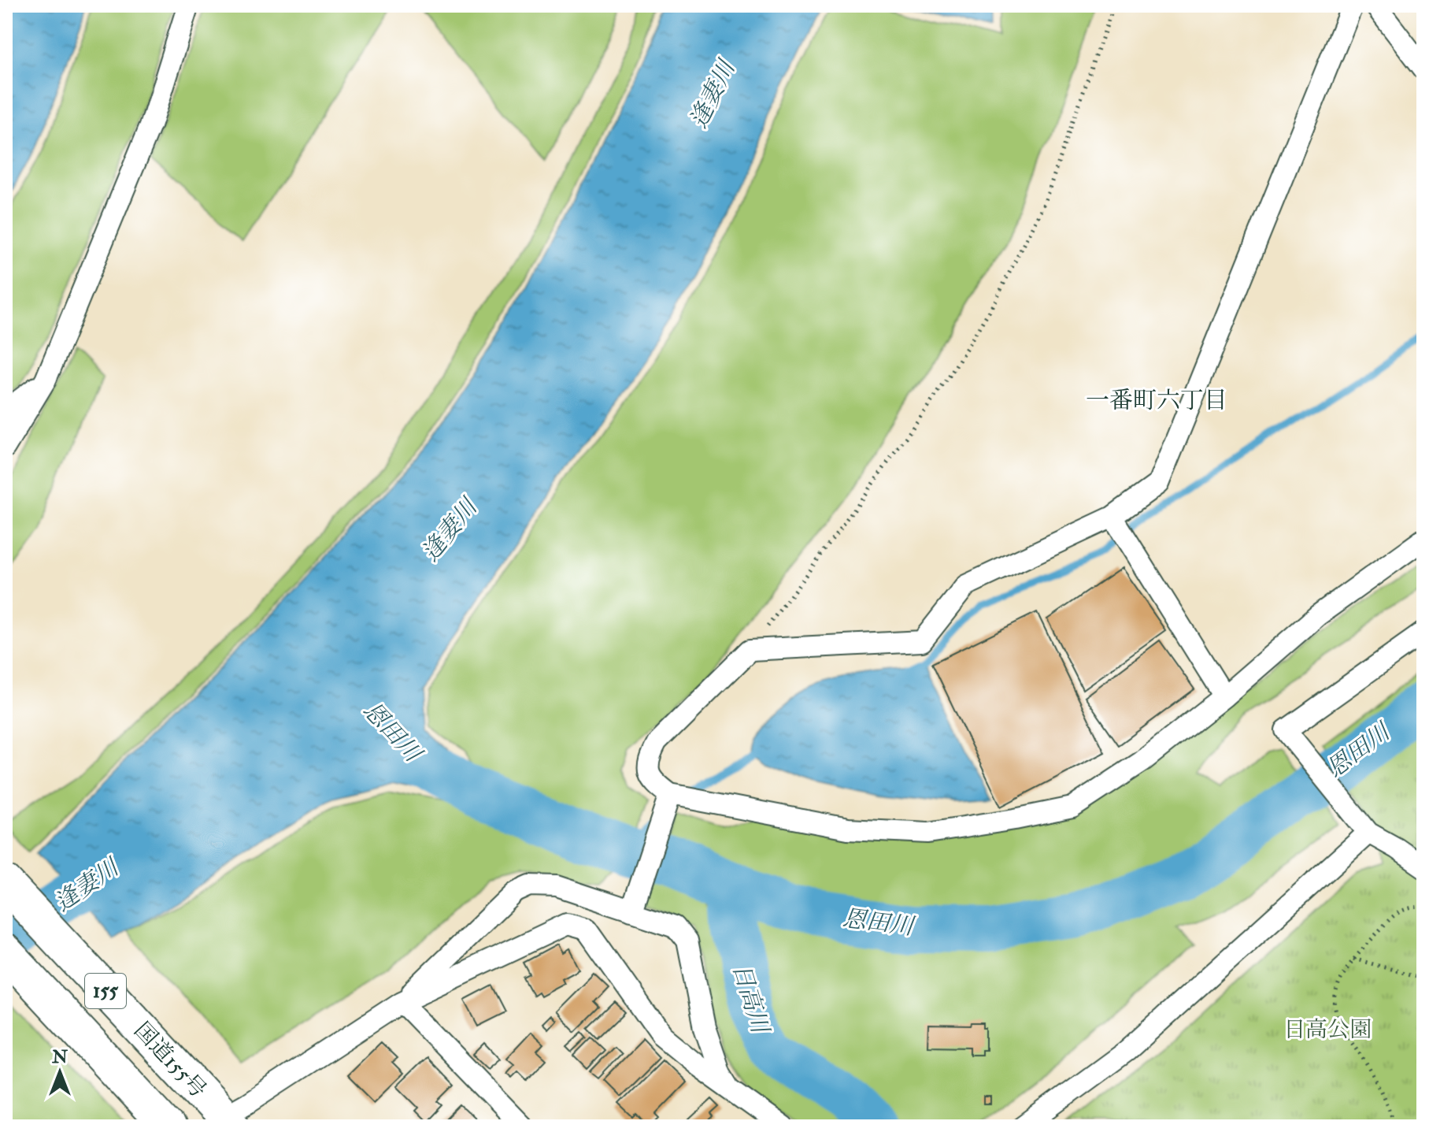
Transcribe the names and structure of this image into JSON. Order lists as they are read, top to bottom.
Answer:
{
  "streets": {
    "highway": ["155", "国道155号"]
  },
  "districts": ["一番町六丁目"],
  "water": ["逢妻川", "恩田川", "日高川"],
  "parks": ["日高公園"],
  "north": "top"
}
